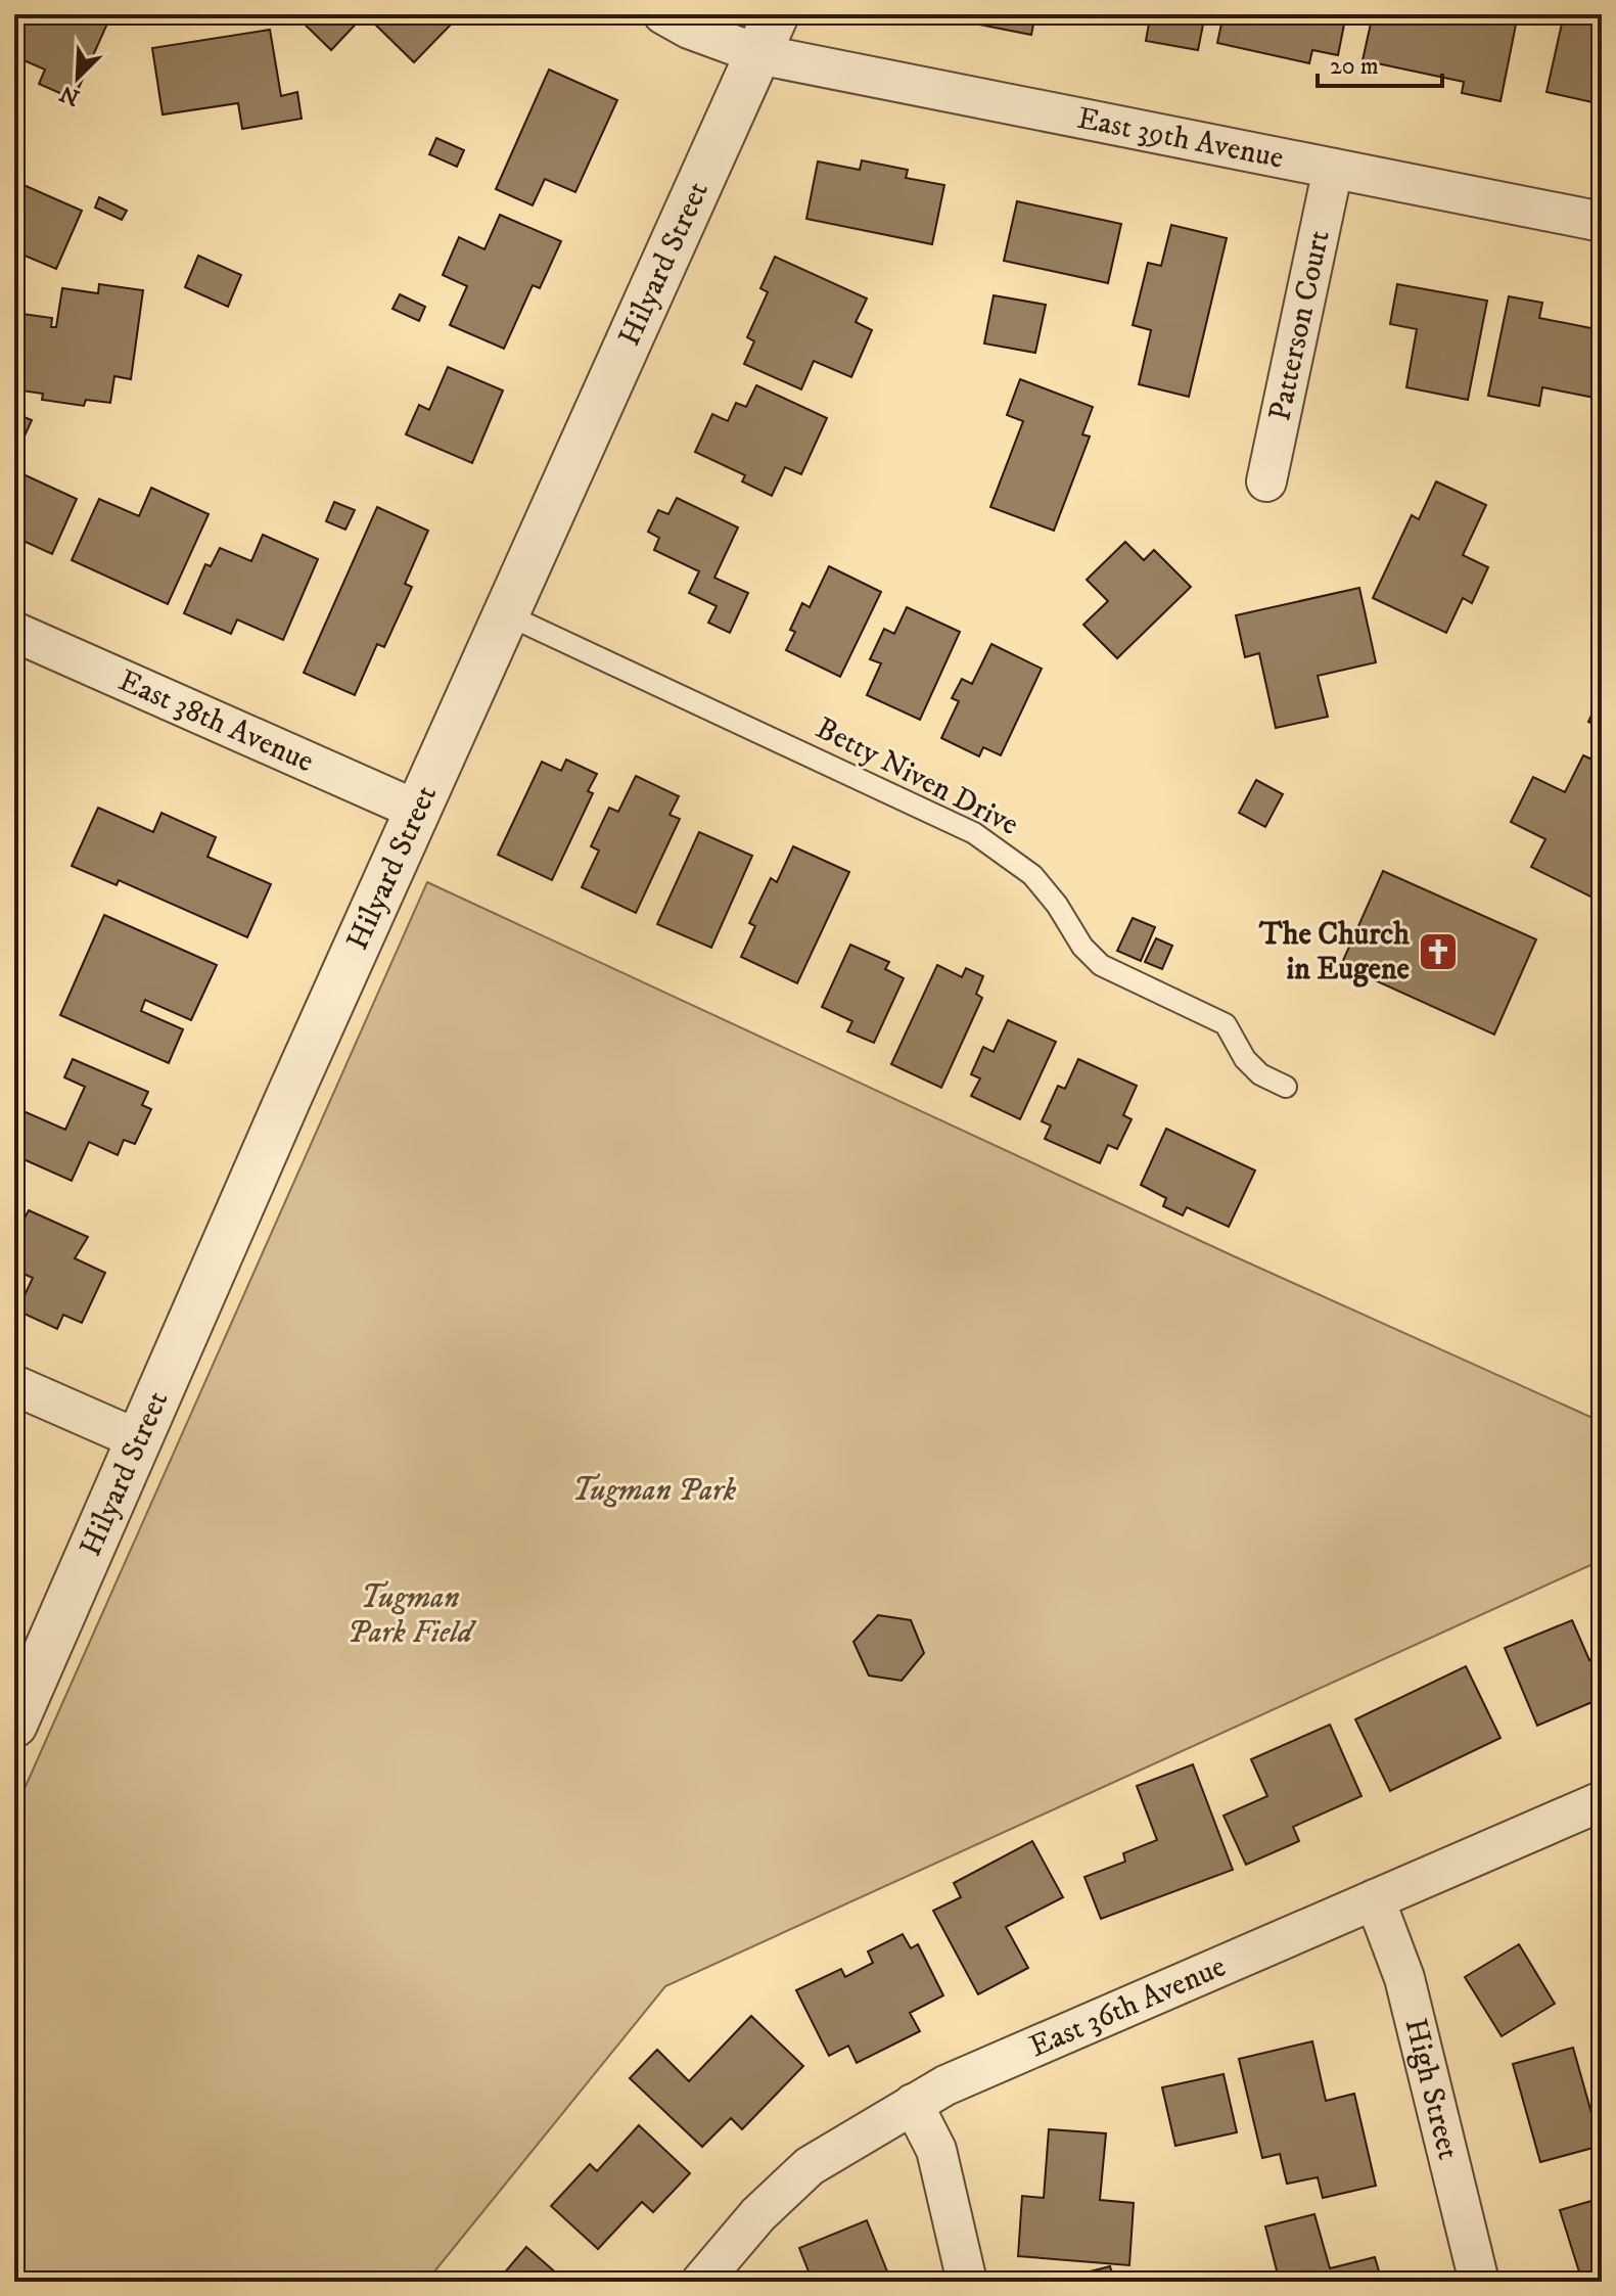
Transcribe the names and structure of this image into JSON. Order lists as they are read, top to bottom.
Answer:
{
  "streets": {
    "street": [
      "East 39th Avenue",
      "Hilyard Street",
      "Patterson Court",
      "East 38th Avenue",
      "East 36th Avenue",
      "High Street"
    ],
    "lane": ["Betty Niven Drive"]
  },
  "crossings": [
    ["East 39th Avenue", "Hilyard Street"],
    ["East 39th Avenue", "Patterson Court"],
    ["Hilyard Street", "East 38th Avenue"],
    ["Hilyard Street", "Betty Niven Drive"],
    ["East 36th Avenue", "High Street"]
  ],
  "parks": ["Tugman Park", "Tugman Park Field"],
  "places": {
    "church": ["The Church in Eugene"]
  },
  "scale_bar": "20 m",
  "north": "bottom left"
}
